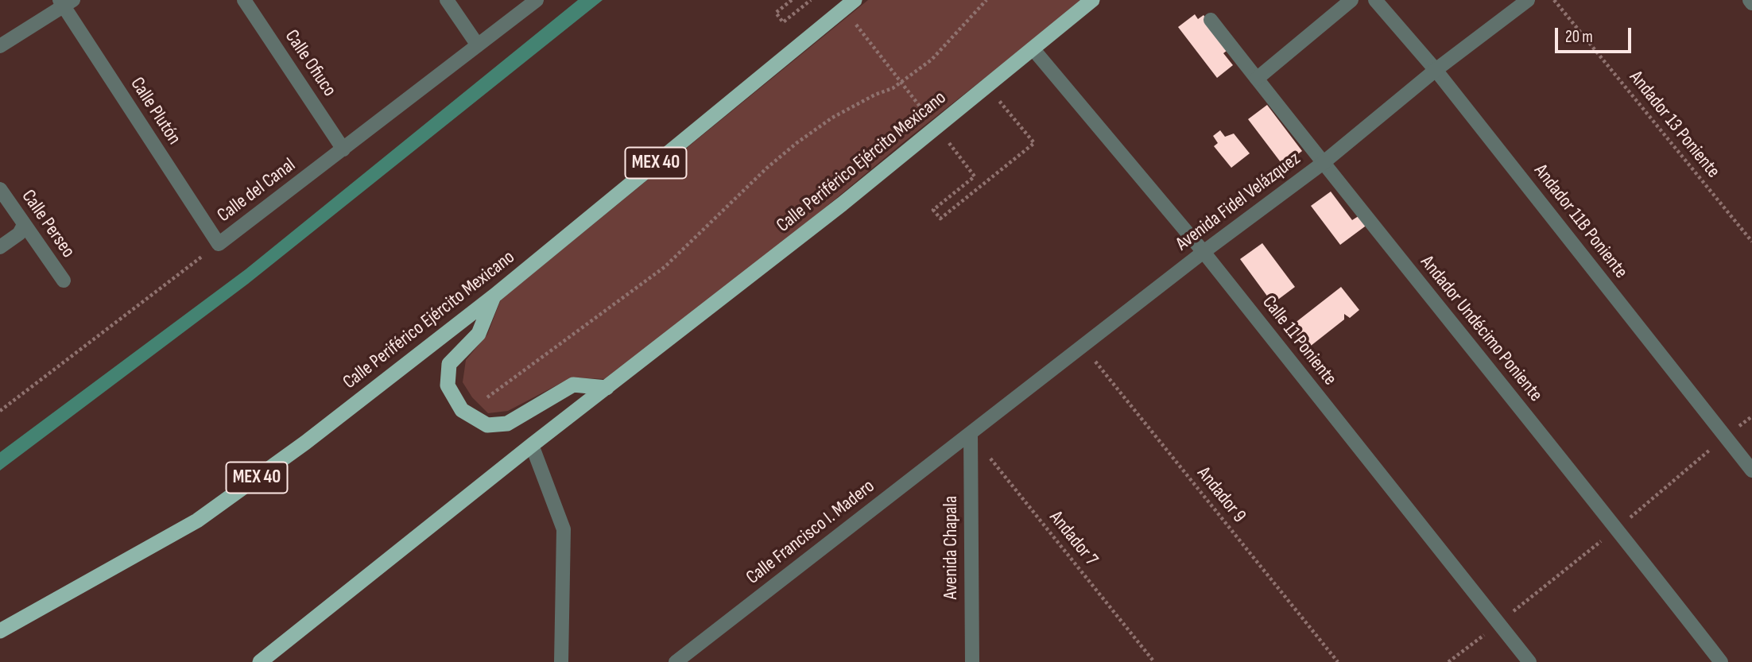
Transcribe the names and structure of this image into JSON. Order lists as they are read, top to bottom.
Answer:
{
  "streets": {
    "highway": ["Calle Periférico Ejército Mexicano", "MEX 40"],
    "street": [
      "Calle Ofiuco",
      "Calle Plutón",
      "Calle del Canal",
      "Avenida Fidel Velázquez",
      "Andador 11B Poniente",
      "Calle Perseo",
      "Andador Undécimo Poniente",
      "Calle 11 Poniente",
      "Calle Francisco I. Madero",
      "Avenida Chapala"
    ],
    "path": ["Andador 13 Poniente", "Andador 9", "Andador 7"]
  },
  "crossings": [
    ["Calle Ofiuco", "Calle del Canal"],
    ["Calle Plutón", "Calle del Canal"],
    ["Calle Periférico Ejército Mexicano", "Calle 11 Poniente"],
    ["Avenida Fidel Velázquez", "Andador 11B Poniente"],
    ["Avenida Fidel Velázquez", "Andador Undécimo Poniente"],
    ["Avenida Fidel Velázquez", "Calle 11 Poniente"],
    ["Avenida Fidel Velázquez", "Andador 9"],
    ["Avenida Fidel Velázquez", "Calle Francisco I. Madero"],
    ["Avenida Fidel Velázquez", "Andador 7"],
    ["Avenida Fidel Velázquez", "Avenida Chapala"],
    ["Calle Francisco I. Madero", "Andador 7"],
    ["Calle Francisco I. Madero", "Avenida Chapala"],
    ["Andador 7", "Avenida Chapala"]
  ],
  "scale_bar": "20 m"
}
